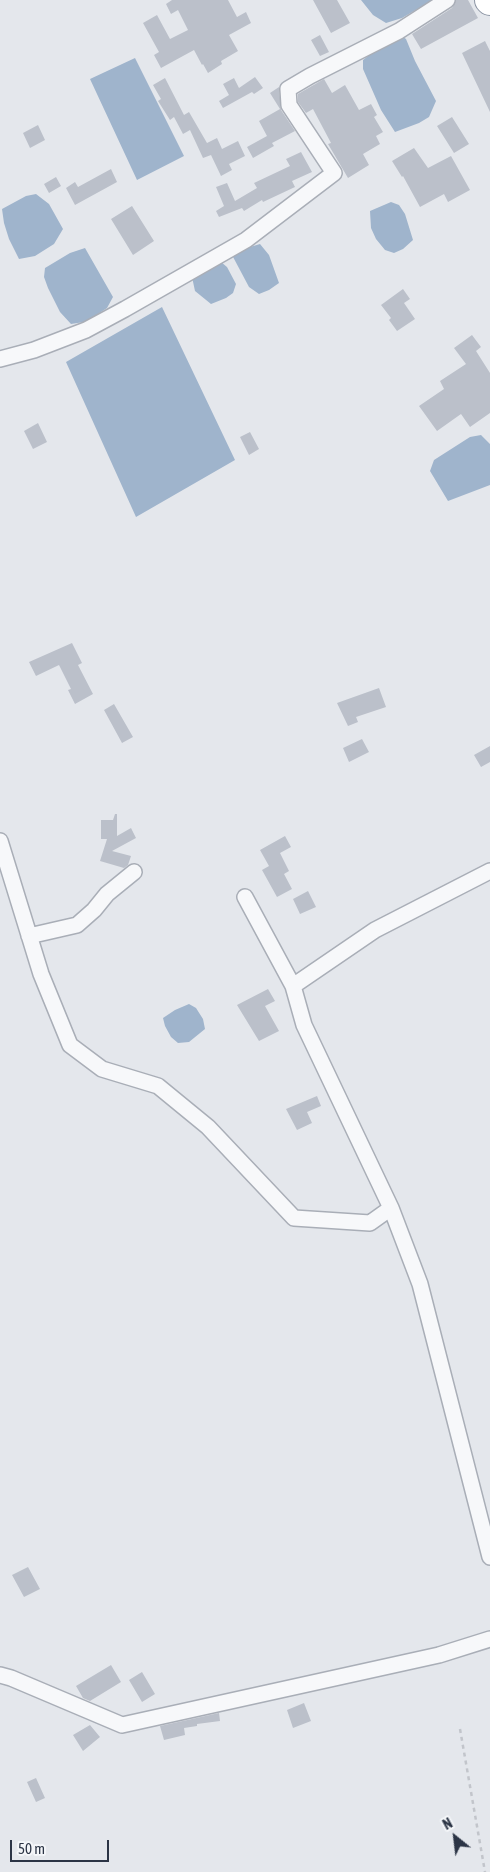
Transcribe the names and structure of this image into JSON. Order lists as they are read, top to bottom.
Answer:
{
  "scale_bar": "50 m",
  "north": "top left"
}
